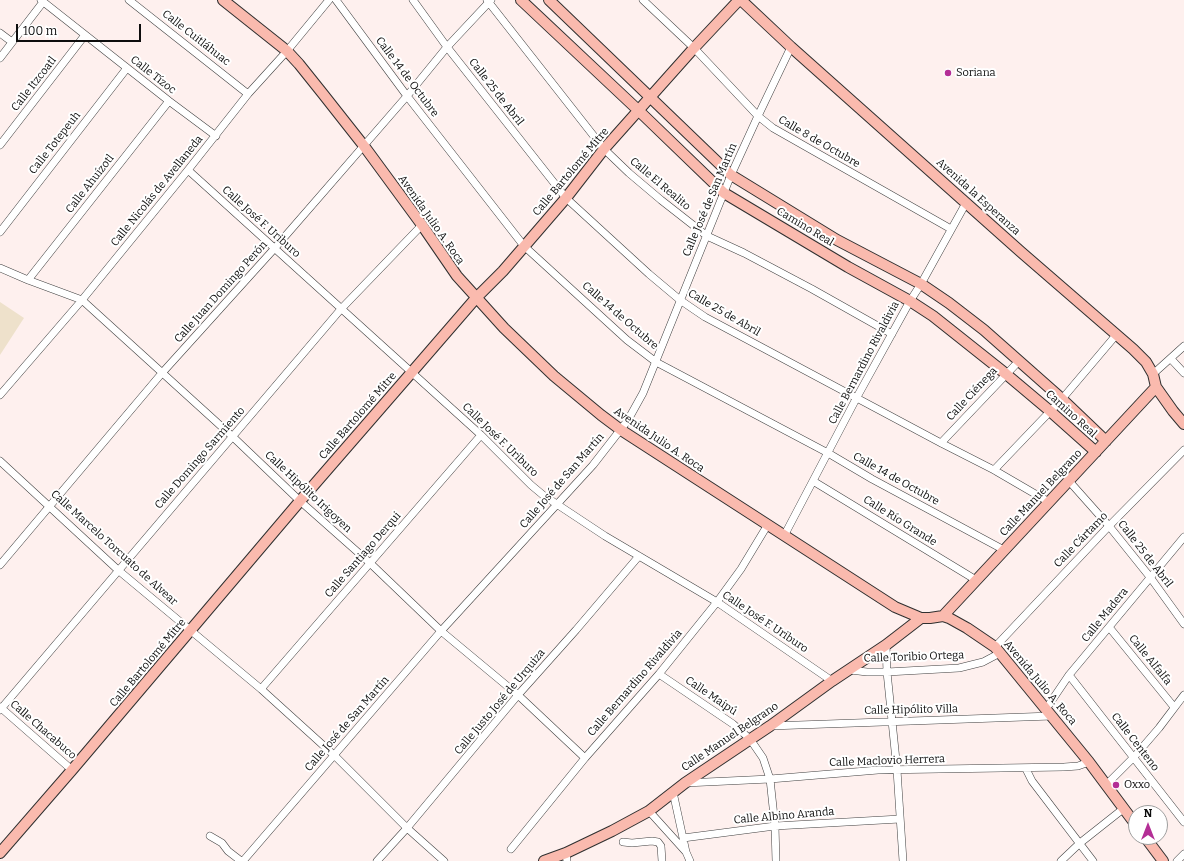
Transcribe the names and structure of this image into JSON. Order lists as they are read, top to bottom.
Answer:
{
  "streets": {
    "street": [
      "Calle Cuitláhuac",
      "Calle Tízoc",
      "Calle 14 de Octubre",
      "Calle Itzcoatl",
      "Calle 25 de Abril",
      "Calle 8 de Octubre",
      "Calle Totepeuh",
      "Calle Bartolomé Mitre",
      "Calle Ahuízotl",
      "Calle El Realito",
      "Calle Nicolás de Avellaneda",
      "Avenida la Esperanza",
      "Calle José de San Martín",
      "Avenida Julio A. Roca",
      "Calle José F. Uriburo",
      "Camino Real",
      "Calle Juan Domingo Perón",
      "Calle Bernardino Rivaldivia",
      "Calle Ciénega",
      "Calle Domingo Sarmiento",
      "Calle Hipólito Irigoyen",
      "Calle Manuel Belgrano",
      "Calle Río Grande",
      "Calle Cártamo",
      "Calle Marcelo Torcuato de Alvear",
      "Calle Santiago Derqui",
      "Calle Madera",
      "Calle Toribio Ortega",
      "Calle Alfalfa",
      "Calle Maipú",
      "Calle Justo José de Urquiza",
      "Calle Hipólito Villa",
      "Calle Chacabuco",
      "Calle Centeno",
      "Calle Maclovio Herrera",
      "Calle Albino Aranda"
    ]
  },
  "crossings": [
    ["Calle Cuitláhuac", "Calle Nicolás de Avellaneda"],
    ["Calle Tízoc", "Calle Itzcoatl"],
    ["Calle Tízoc", "Calle Totepeuh"],
    ["Calle Tízoc", "Calle Ahuízotl"],
    ["Calle Tízoc", "Calle Nicolás de Avellaneda"],
    ["Calle 14 de Octubre", "Calle Bartolomé Mitre"],
    ["Calle 14 de Octubre", "Calle José de San Martín"],
    ["Calle 14 de Octubre", "Calle Juan Domingo Perón"],
    ["Calle 14 de Octubre", "Calle Bernardino Rivaldivia"],
    ["Calle 14 de Octubre", "Calle Manuel Belgrano"],
    ["Calle 25 de Abril", "Calle Bartolomé Mitre"],
    ["Calle 25 de Abril", "Calle José de San Martín"],
    ["Calle 25 de Abril", "Calle Juan Domingo Perón"],
    ["Calle 25 de Abril", "Calle Bernardino Rivaldivia"],
    ["Calle 25 de Abril", "Calle Ciénega"],
    ["Calle 25 de Abril", "Calle Manuel Belgrano"],
    ["Calle 25 de Abril", "Calle Cártamo"],
    ["Calle 25 de Abril", "Calle Madera"],
    ["Calle 8 de Octubre", "Calle Bartolomé Mitre"],
    ["Calle 8 de Octubre", "Calle José de San Martín"],
    ["Calle 8 de Octubre", "Calle Bernardino Rivaldivia"],
    ["Calle Bartolomé Mitre", "Calle El Realito"],
    ["Calle Bartolomé Mitre", "Avenida la Esperanza"],
    ["Calle Bartolomé Mitre", "Avenida Julio A. Roca"],
    ["Calle Bartolomé Mitre", "Calle José F. Uriburo"],
    ["Calle Bartolomé Mitre", "Camino Real"],
    ["Calle Bartolomé Mitre", "Calle Hipólito Irigoyen"],
    ["Calle Bartolomé Mitre", "Calle Marcelo Torcuato de Alvear"],
    ["Calle Bartolomé Mitre", "Calle Chacabuco"],
    ["Calle Ahuízotl", "Calle Hipólito Irigoyen"],
    ["Calle El Realito", "Calle José de San Martín"],
    ["Calle El Realito", "Calle Juan Domingo Perón"],
    ["Calle El Realito", "Calle Bernardino Rivaldivia"],
    ["Calle Nicolás de Avellaneda", "Avenida Julio A. Roca"],
    ["Calle Nicolás de Avellaneda", "Calle José F. Uriburo"],
    ["Calle Nicolás de Avellaneda", "Calle Hipólito Irigoyen"],
    ["Avenida la Esperanza", "Calle José de San Martín"],
    ["Avenida la Esperanza", "Calle Bernardino Rivaldivia"],
    ["Avenida la Esperanza", "Calle Manuel Belgrano"],
    ["Calle José de San Martín", "Avenida Julio A. Roca"],
    ["Calle José de San Martín", "Calle José F. Uriburo"],
    ["Calle José de San Martín", "Camino Real"],
    ["Calle José de San Martín", "Calle Hipólito Irigoyen"],
    ["Calle José de San Martín", "Calle Marcelo Torcuato de Alvear"],
    ["Avenida Julio A. Roca", "Calle Juan Domingo Perón"],
    ["Avenida Julio A. Roca", "Calle Bernardino Rivaldivia"],
    ["Avenida Julio A. Roca", "Calle Domingo Sarmiento"],
    ["Avenida Julio A. Roca", "Calle Manuel Belgrano"],
    ["Avenida Julio A. Roca", "Calle Cártamo"],
    ["Avenida Julio A. Roca", "Calle Madera"],
    ["Avenida Julio A. Roca", "Calle Toribio Ortega"],
    ["Avenida Julio A. Roca", "Calle Hipólito Villa"],
    ["Avenida Julio A. Roca", "Calle Maclovio Herrera"],
    ["Calle José F. Uriburo", "Calle Juan Domingo Perón"],
    ["Calle José F. Uriburo", "Calle Bernardino Rivaldivia"],
    ["Calle José F. Uriburo", "Calle Domingo Sarmiento"],
    ["Calle José F. Uriburo", "Calle Manuel Belgrano"],
    ["Calle José F. Uriburo", "Calle Santiago Derqui"],
    ["Calle José F. Uriburo", "Calle Justo José de Urquiza"],
    ["Camino Real", "Calle Bernardino Rivaldivia"],
    ["Camino Real", "Calle Ciénega"],
    ["Camino Real", "Calle Manuel Belgrano"],
    ["Calle Juan Domingo Perón", "Calle Hipólito Irigoyen"],
    ["Calle Juan Domingo Perón", "Calle Marcelo Torcuato de Alvear"],
    ["Calle Bernardino Rivaldivia", "Calle Hipólito Irigoyen"],
    ["Calle Bernardino Rivaldivia", "Calle Río Grande"],
    ["Calle Bernardino Rivaldivia", "Calle Maipú"],
    ["Calle Domingo Sarmiento", "Calle Hipólito Irigoyen"],
    ["Calle Domingo Sarmiento", "Calle Marcelo Torcuato de Alvear"],
    ["Calle Domingo Sarmiento", "Calle Chacabuco"],
    ["Calle Hipólito Irigoyen", "Calle Santiago Derqui"],
    ["Calle Hipólito Irigoyen", "Calle Justo José de Urquiza"],
    ["Calle Manuel Belgrano", "Calle Río Grande"],
    ["Calle Manuel Belgrano", "Calle Toribio Ortega"],
    ["Calle Manuel Belgrano", "Calle Maipú"],
    ["Calle Manuel Belgrano", "Calle Hipólito Villa"],
    ["Calle Manuel Belgrano", "Calle Maclovio Herrera"],
    ["Calle Cártamo", "Calle Toribio Ortega"],
    ["Calle Marcelo Torcuato de Alvear", "Calle Santiago Derqui"],
    ["Calle Marcelo Torcuato de Alvear", "Calle Justo José de Urquiza"],
    ["Calle Madera", "Calle Alfalfa"],
    ["Calle Madera", "Calle Hipólito Villa"],
    ["Calle Madera", "Calle Centeno"],
    ["Calle Maipú", "Calle Maclovio Herrera"],
    ["Calle Maipú", "Calle Albino Aranda"]
  ],
  "places": ["Soriana", "Oxxo"],
  "scale_bar": "100 m",
  "north": "top"
}
